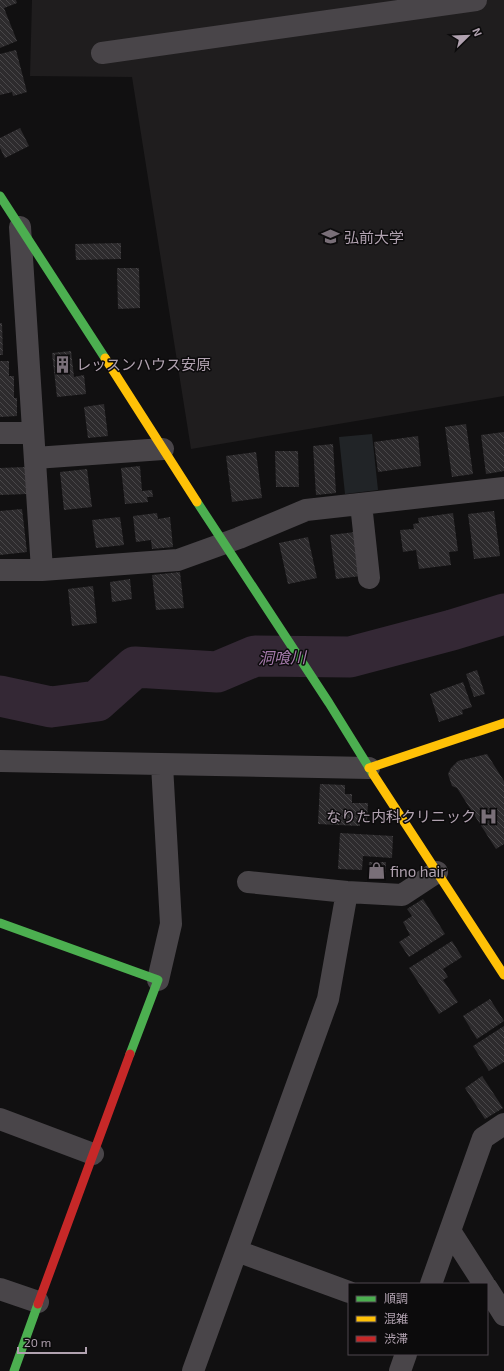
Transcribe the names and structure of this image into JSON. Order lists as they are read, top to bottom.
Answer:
{
  "water": ["洞喰川"],
  "places": {
    "school or university": ["弘前大学"],
    "building": ["レッスンハウス安原"],
    "hospital": ["なりた内科クリニック"],
    "shop": ["fino hair"]
  },
  "legend": ["順調", "混雑", "渋滞"],
  "scale_bar": "20 m",
  "north": "top right"
}
